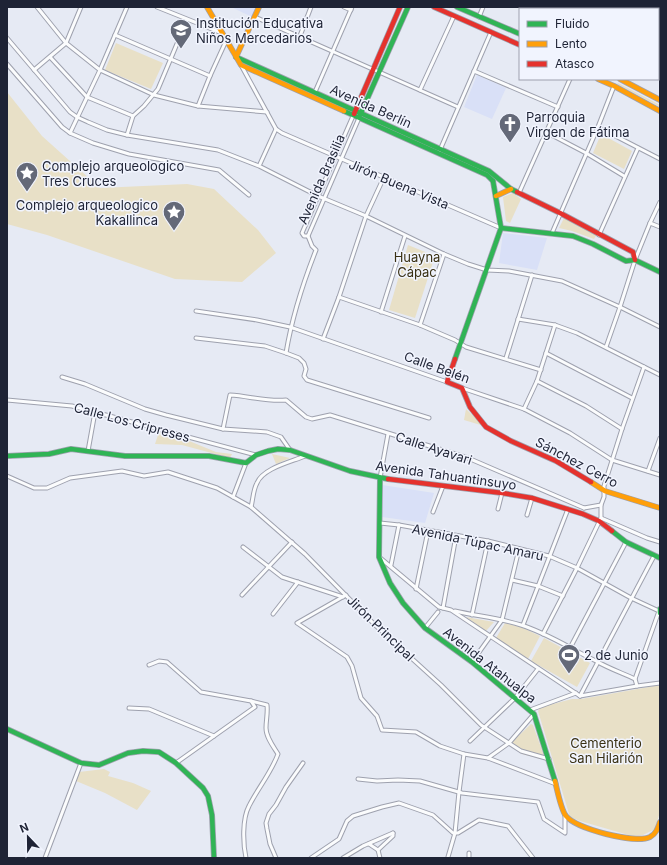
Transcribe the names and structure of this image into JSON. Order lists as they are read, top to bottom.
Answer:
{
  "streets": {
    "street": [
      "Avenida Berlín",
      "Avenida Brasilia",
      "Jirón Buena Vista",
      "Calle Belén",
      "Calle Los Cripreses",
      "Calle Ayavari",
      "Sánchez Cerro",
      "Avenida Tahuantinsuyo",
      "Avenida Túpac Amaru",
      "Jirón Principal",
      "Avenida Atahualpa"
    ]
  },
  "crossings": [
    ["Avenida Berlín", "Avenida Brasilia"],
    ["Avenida Brasilia", "Jirón Buena Vista"],
    ["Calle Belén", "Sánchez Cerro"],
    ["Calle Los Cripreses", "Avenida Tahuantinsuyo"],
    ["Avenida Tahuantinsuyo", "Avenida Atahualpa"],
    ["Avenida Túpac Amaru", "Avenida Atahualpa"],
    ["Jirón Principal", "Avenida Atahualpa"]
  ],
  "parks": ["Huayna Cápac", "Cementerio San Hilarión"],
  "places": {
    "school or university": ["Institución Educativa Niños Mercedarios"],
    "church": ["Parroquia Virgen de Fátima"],
    "place": ["Complejo arqueologico Tres Cruces", "Complejo arqueologico Kakallinca"],
    "sports": ["2 de Junio"]
  },
  "legend": ["Fluido", "Lento", "Atasco"],
  "north": "top"
}
